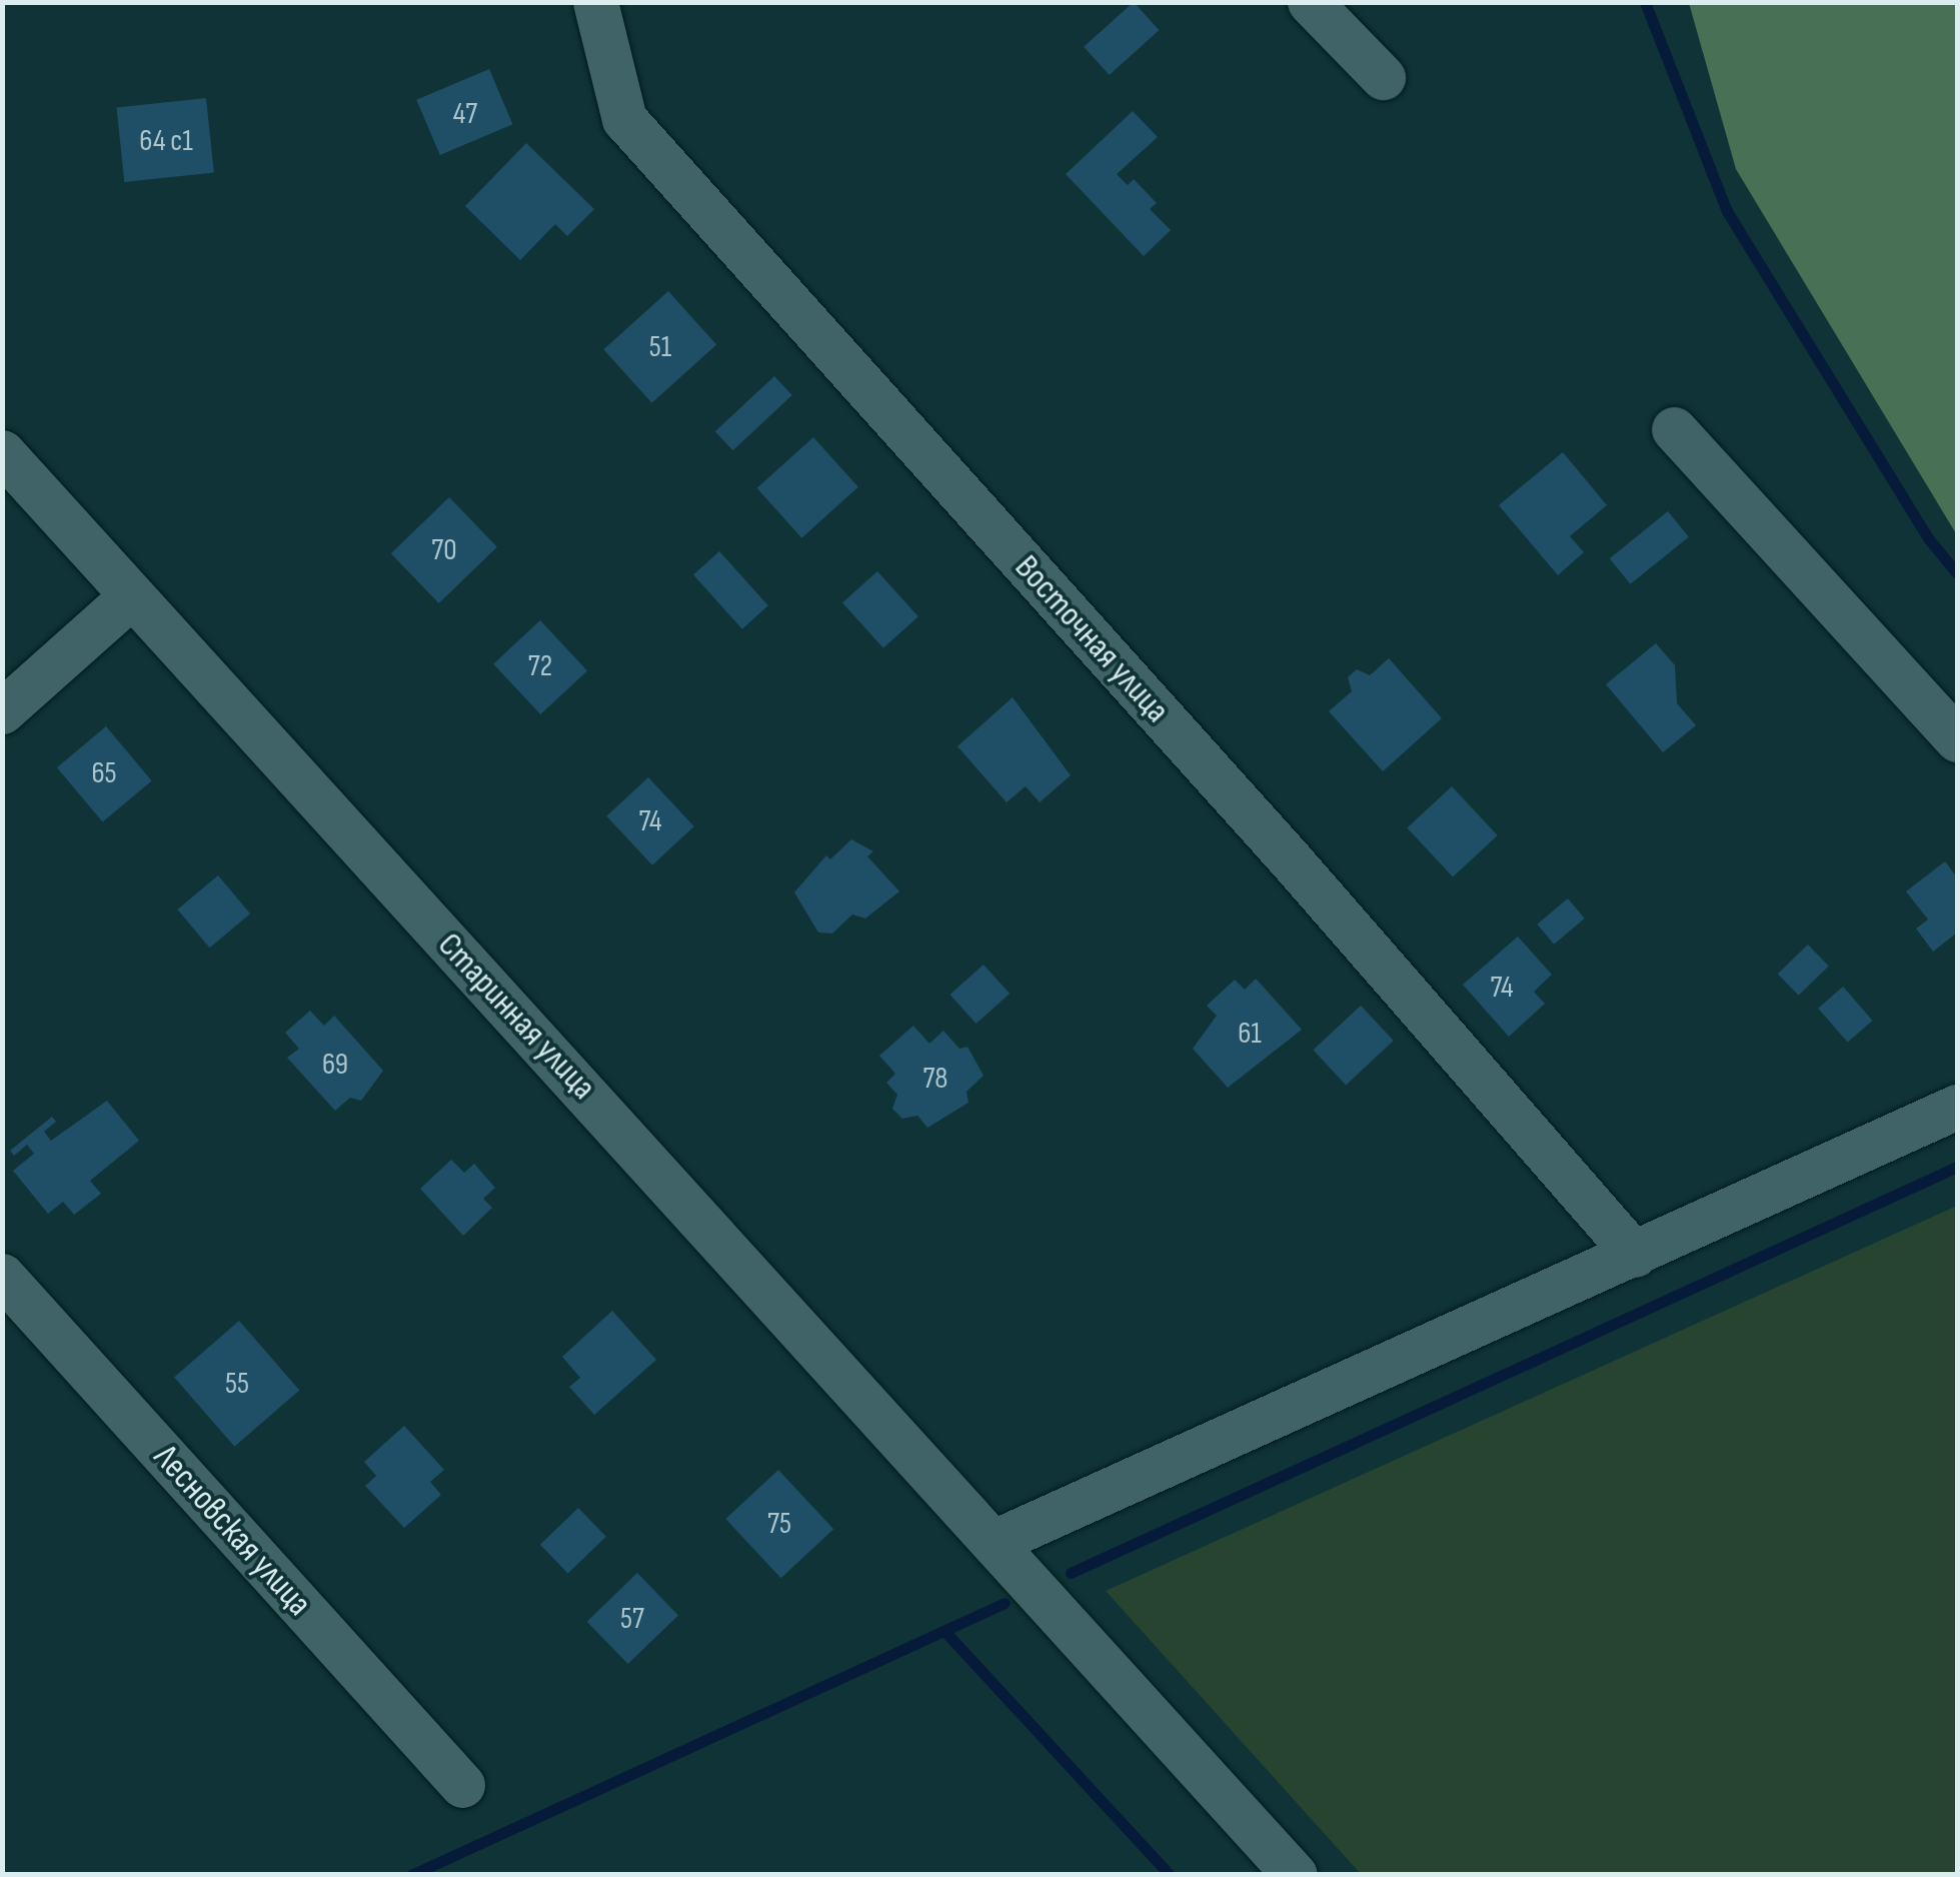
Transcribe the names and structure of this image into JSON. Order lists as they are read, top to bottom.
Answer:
{
  "streets": {
    "street": ["Восточная улица", "Старинная улица", "Лесновская улица"]
  },
  "house_numbers": [
    "47",
    "64 с1",
    "51",
    "70",
    "72",
    "65",
    "74",
    "74",
    "61",
    "69",
    "78",
    "55",
    "75",
    "57"
  ]
}
